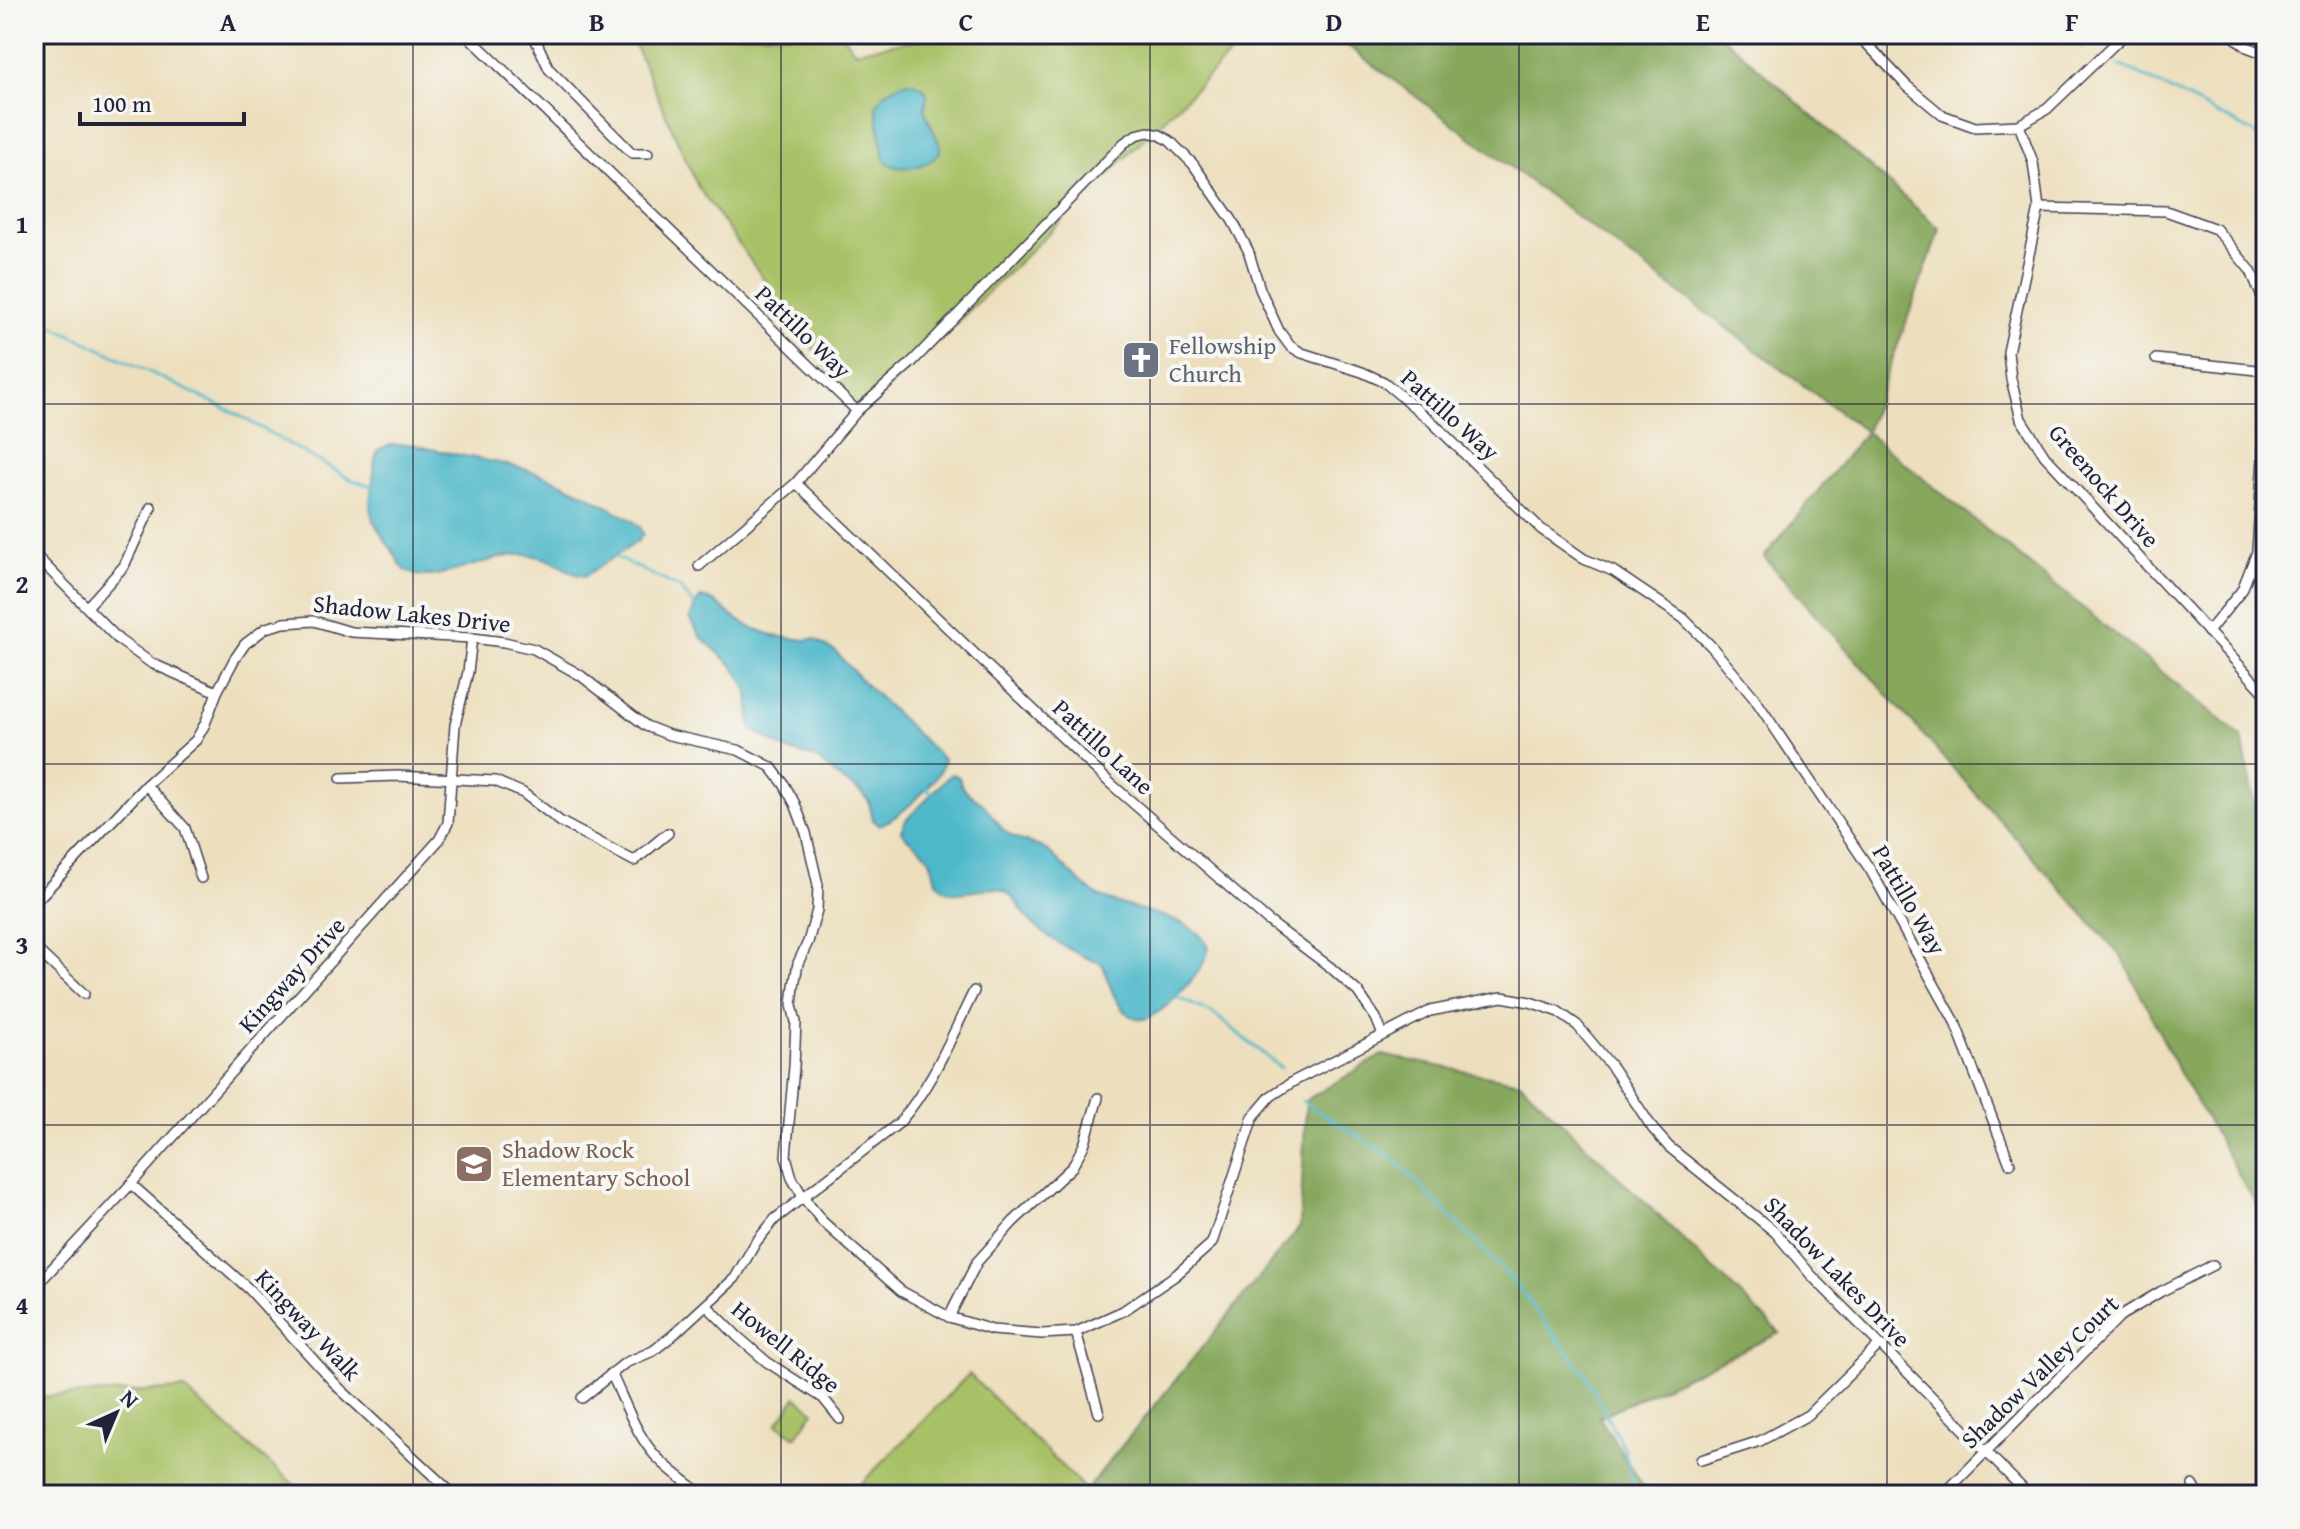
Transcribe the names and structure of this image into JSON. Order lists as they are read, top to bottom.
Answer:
{
  "streets": {
    "street": [
      "Pattillo Way",
      "Greenock Drive",
      "Shadow Lakes Drive",
      "Pattillo Lane",
      "Kingway Drive",
      "Kingway Walk",
      "Howell Ridge",
      "Shadow Valley Court"
    ]
  },
  "crossings": [
    ["Shadow Lakes Drive", "Pattillo Lane"],
    ["Shadow Lakes Drive", "Kingway Drive"],
    ["Shadow Lakes Drive", "Shadow Valley Court"],
    ["Kingway Drive", "Kingway Walk"]
  ],
  "places": {
    "church": ["Fellowship Church"],
    "school or university": ["Shadow Rock Elementary School"]
  },
  "scale_bar": "100 m",
  "north": "top right",
  "grid": {
    "columns": [
      "A",
      "B",
      "C",
      "D",
      "E",
      "F"
    ],
    "rows": [
      "1",
      "2",
      "3",
      "4"
    ]
  }
}
